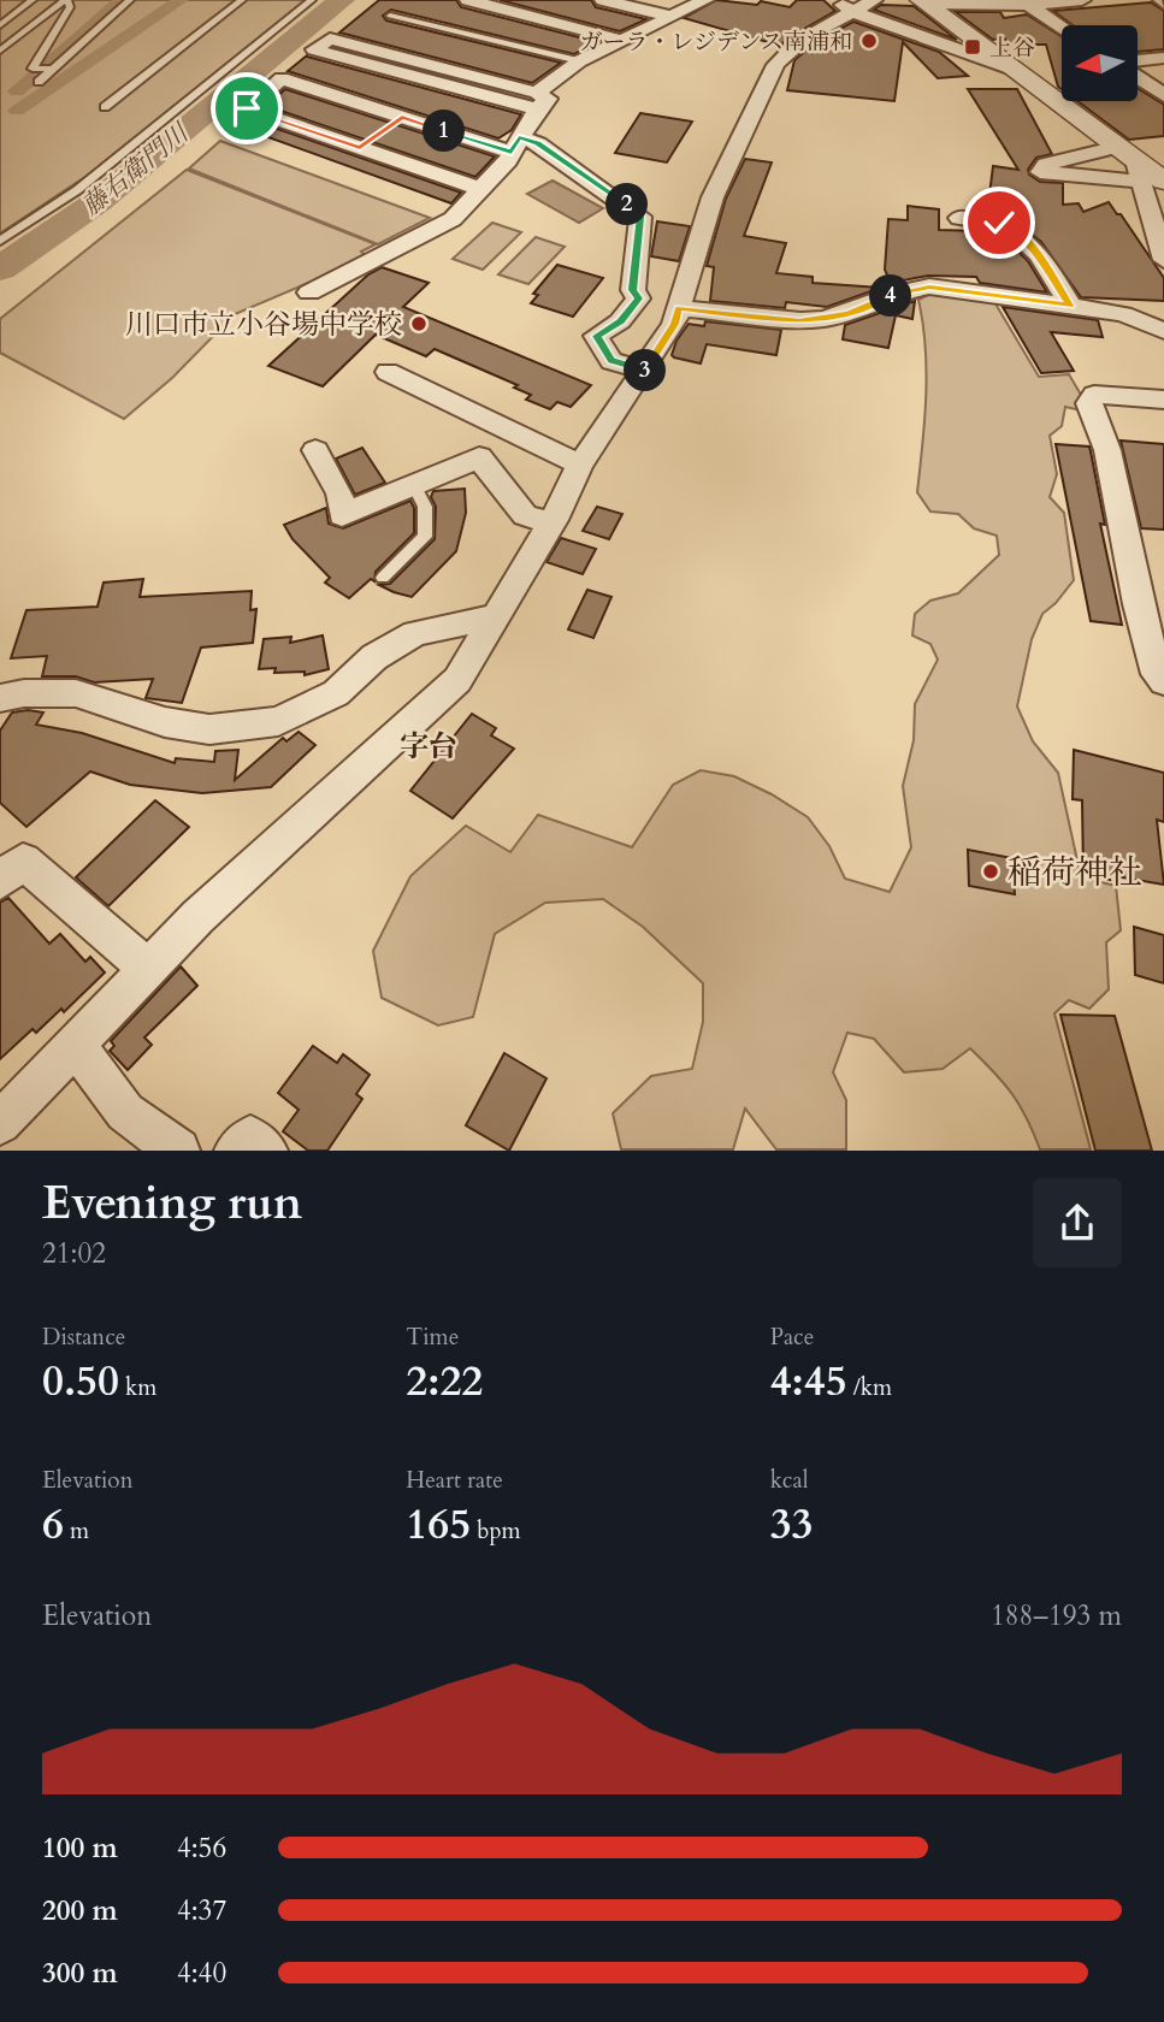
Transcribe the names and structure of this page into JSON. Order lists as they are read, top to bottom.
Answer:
{
  "districts": ["字台"],
  "water": ["藤右衛門川"],
  "places": {
    "other": ["ガーラ・レジデンス南浦和", "川口市立小谷場中学校", "稲荷神社"],
    "transit": ["上谷"]
  },
  "north": "left",
  "page": {
    "pins": [
      "1",
      "2",
      "4",
      "3"
    ],
    "heading": ["Evening run", "21:02"],
    "stats": [
      ["Distance", "0.50 km"],
      ["Time", "2:22"],
      ["Pace", "4:45 /km"],
      ["Elevation", "6 m"],
      ["Heart rate", "165 bpm"],
      ["kcal", "33"]
    ],
    "chart": ["Elevation", "188–193 m"],
    "list": [
      {
        "name": "100 m",
        "note": "4:56"
      },
      {
        "name": "200 m",
        "note": "4:37"
      },
      {
        "name": "300 m",
        "note": "4:40"
      }
    ]
  }
}
